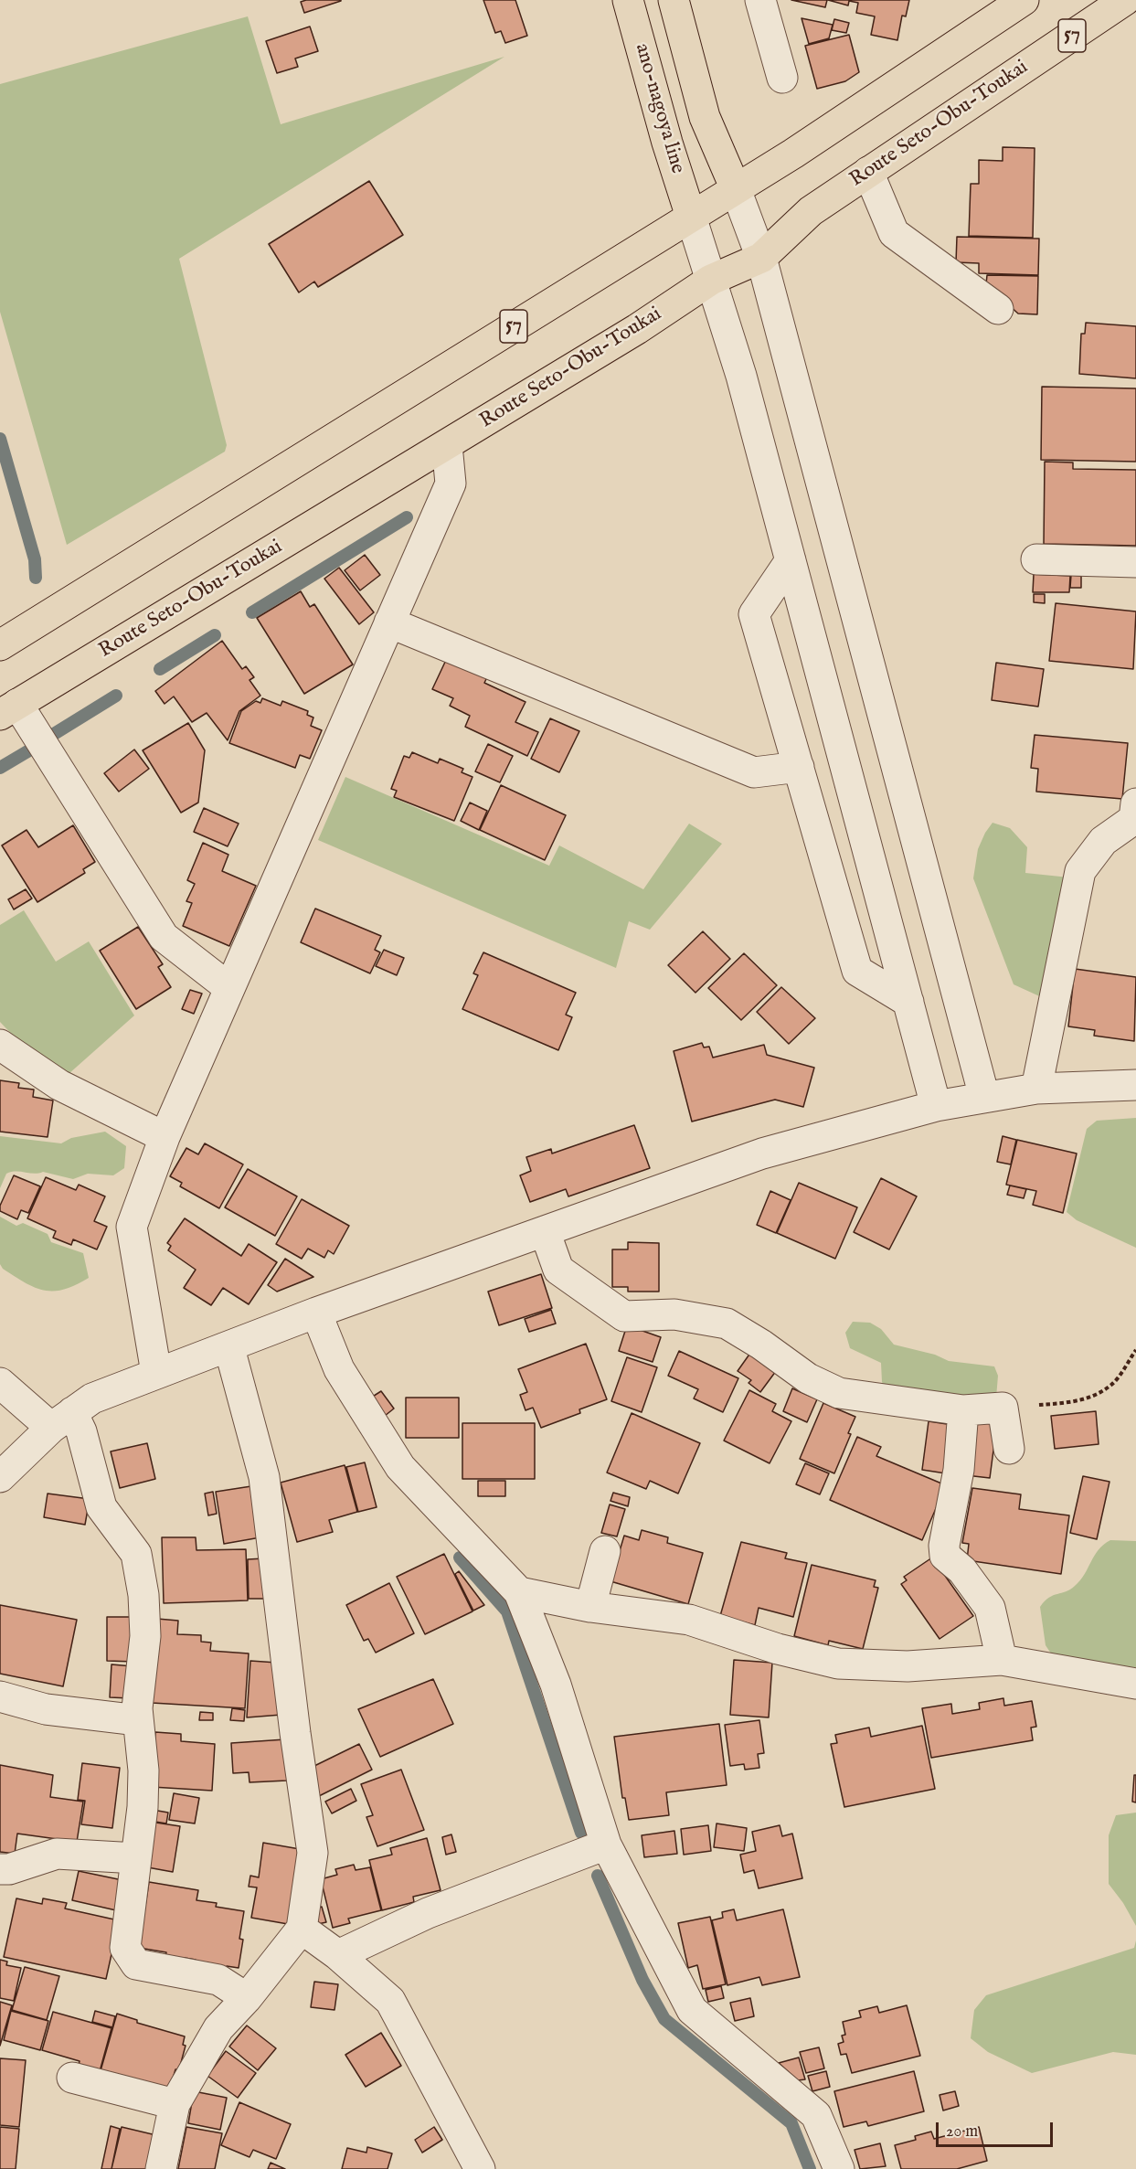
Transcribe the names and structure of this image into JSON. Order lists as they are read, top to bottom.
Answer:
{
  "streets": {
    "main road": ["57", "ano-nagoya line", "Route Seto-Obu-Toukai"]
  },
  "crossings": [
    ["57", "ano-nagoya line"]
  ],
  "scale_bar": "20 m"
}
